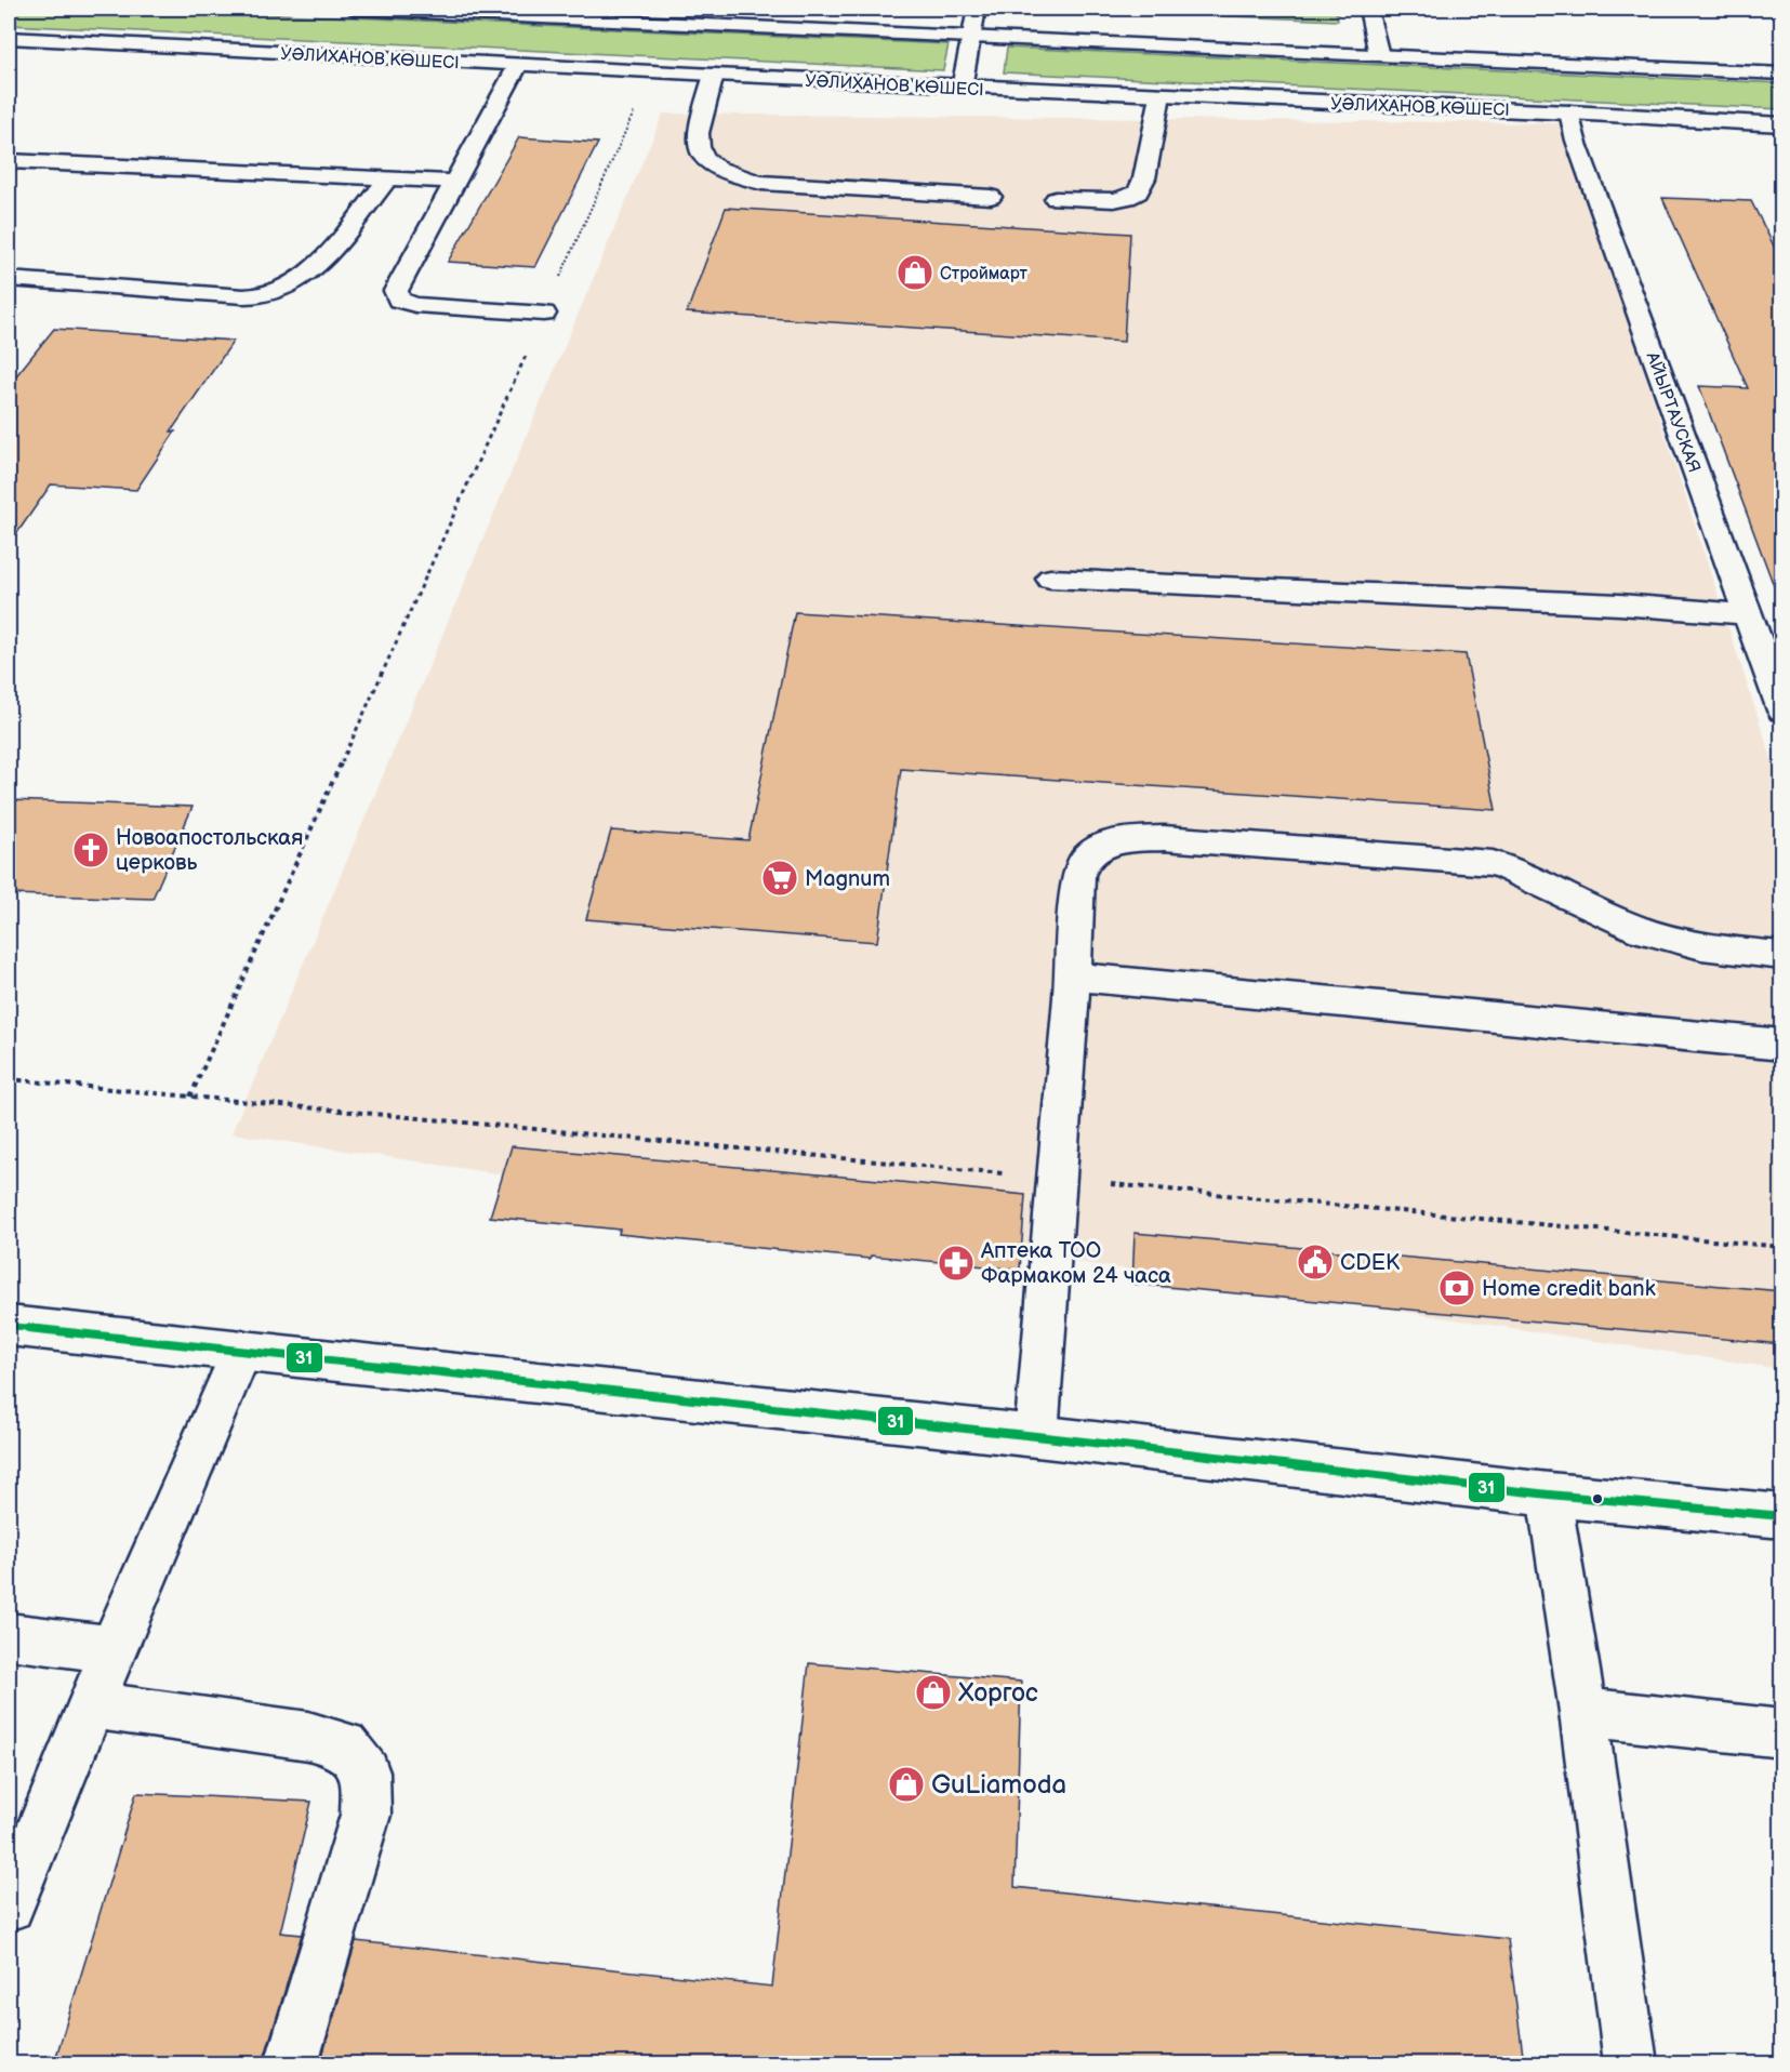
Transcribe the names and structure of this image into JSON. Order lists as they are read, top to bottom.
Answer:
{
  "streets": {
    "main road": ["УӘЛИХАНОВ КӨШЕСІ", "АЙЫРТАУСКАЯ"]
  },
  "crossings": [
    ["УӘЛИХАНОВ КӨШЕСІ", "АЙЫРТАУСКАЯ"]
  ],
  "places": {
    "shop": ["Строймарт", "Хоргос", "GuLiamoda"],
    "church": ["Новоапостольская церковь"],
    "supermarket": ["Magnum"],
    "public building": ["CDEK"],
    "pharmacy": ["Аптека ТОО Фармаком 24 часа"],
    "bank": ["Home credit bank"]
  },
  "lines": ["transit line 31"]
}
